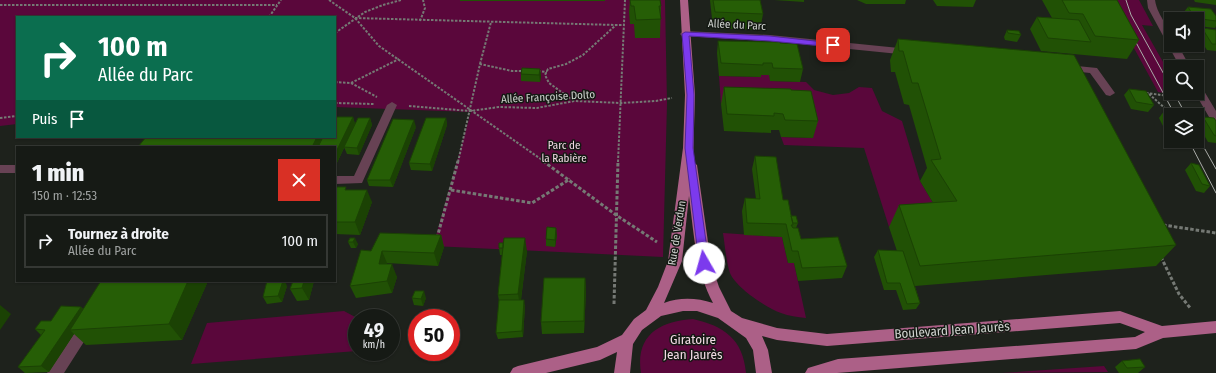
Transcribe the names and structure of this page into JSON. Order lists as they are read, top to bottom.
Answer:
{
  "streets": {
    "main road": ["Rue de Verdun", "Boulevard Jean Jaurès"],
    "street": ["Allée du Parc"],
    "path": ["Allée Françoise Dolto"]
  },
  "crossings": [
    ["Allée du Parc", "Rue de Verdun"],
    ["Allée Françoise Dolto", "Rue de Verdun"]
  ],
  "parks": ["Parc de la Rabière", "Giratoire Jean Jaurès"],
  "page": {
    "turn": ["100 m", "Allée du Parc"],
    "then": "Puis",
    "heading": ["1 min", "150 m · 12:53"],
    "list": [
      {
        "name": "Tournez à droite",
        "note": "Allée du Parc",
        "value": "100 m"
      }
    ],
    "speed": "49 km/h",
    "limit": "50"
  }
}
